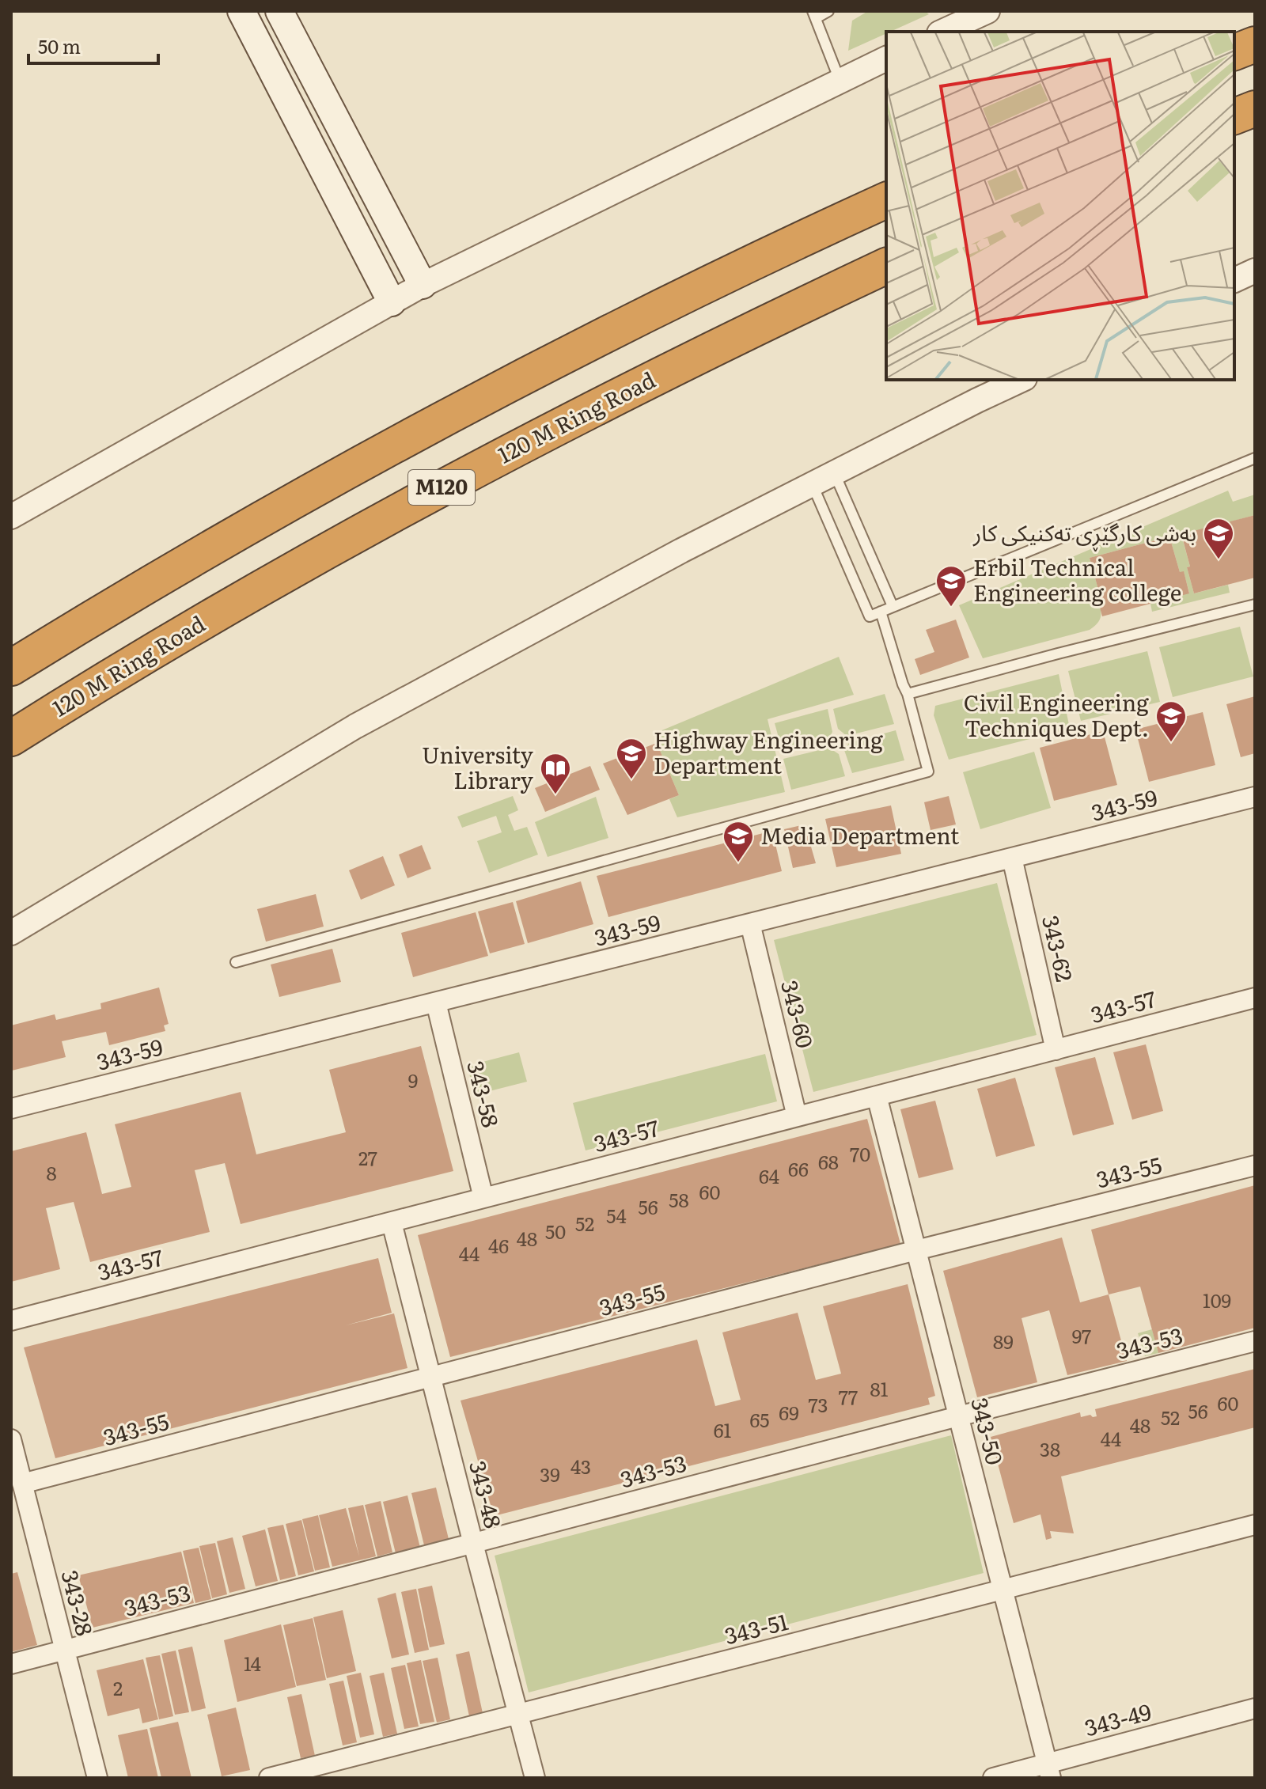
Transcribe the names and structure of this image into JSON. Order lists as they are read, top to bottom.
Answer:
{
  "streets": {
    "highway": ["120 M Ring Road", "M120"],
    "street": [
      "343-59",
      "343-62",
      "343-57",
      "343-60",
      "343-58",
      "343-55",
      "343-53",
      "343-50",
      "343-48",
      "343-28",
      "343-51",
      "343-49"
    ]
  },
  "crossings": [
    ["343-59", "343-62"],
    ["343-59", "343-60"],
    ["343-59", "343-58"],
    ["343-62", "343-57"],
    ["343-57", "343-60"],
    ["343-57", "343-58"],
    ["343-57", "343-50"],
    ["343-57", "343-48"],
    ["343-55", "343-50"],
    ["343-55", "343-48"],
    ["343-55", "343-28"],
    ["343-53", "343-50"],
    ["343-53", "343-48"],
    ["343-53", "343-28"],
    ["343-50", "343-51"],
    ["343-50", "343-49"],
    ["343-48", "343-51"]
  ],
  "places": {
    "school or university": [
      "بەشی کارگێڕی تەکنیکی کار",
      "Erbil Technical Engineering college",
      "Civil Engineering Techniques Dept.",
      "Highway Engineering Department",
      "Media Department"
    ],
    "library": ["University Library"]
  },
  "house_numbers": [
    "9",
    "70",
    "27",
    "68",
    "66",
    "8",
    "64",
    "60",
    "58",
    "56",
    "54",
    "52",
    "50",
    "48",
    "46",
    "44",
    "109",
    "97",
    "89",
    "81",
    "77",
    "60",
    "73",
    "56",
    "69",
    "52",
    "65",
    "48",
    "61",
    "44",
    "38",
    "43",
    "39",
    "14",
    "2"
  ],
  "scale_bar": "50 m"
}
